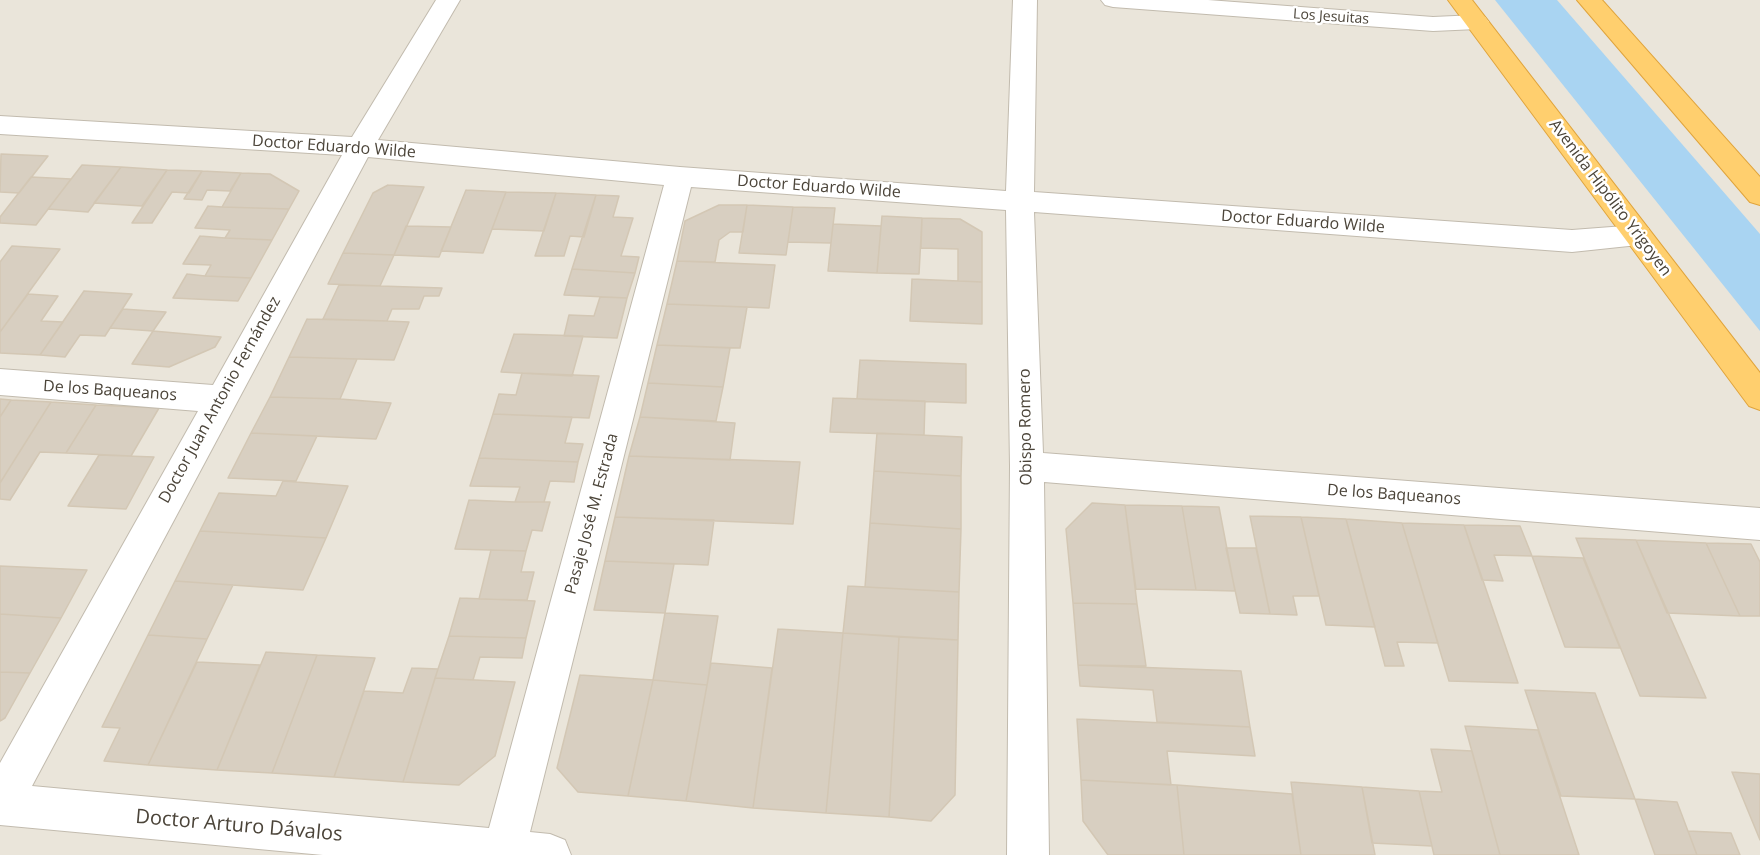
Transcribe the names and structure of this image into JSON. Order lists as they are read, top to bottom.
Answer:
{
  "streets": {
    "highway": ["Avenida Hipólito Yrigoyen"],
    "street": [
      "Los Jesuitas",
      "Doctor Eduardo Wilde",
      "De los Baqueanos",
      "Doctor Juan Antonio Fernández",
      "Obispo Romero",
      "Pasaje José M. Estrada",
      "Doctor Arturo Dávalos"
    ]
  },
  "crossings": [
    ["Los Jesuitas", "Avenida Hipólito Yrigoyen"],
    ["Doctor Eduardo Wilde", "Avenida Hipólito Yrigoyen"],
    ["Doctor Eduardo Wilde", "Doctor Juan Antonio Fernández"],
    ["Doctor Eduardo Wilde", "Obispo Romero"],
    ["Doctor Eduardo Wilde", "Pasaje José M. Estrada"],
    ["De los Baqueanos", "Doctor Juan Antonio Fernández"],
    ["De los Baqueanos", "Obispo Romero"],
    ["Doctor Juan Antonio Fernández", "Doctor Arturo Dávalos"],
    ["Pasaje José M. Estrada", "Doctor Arturo Dávalos"]
  ]
}
